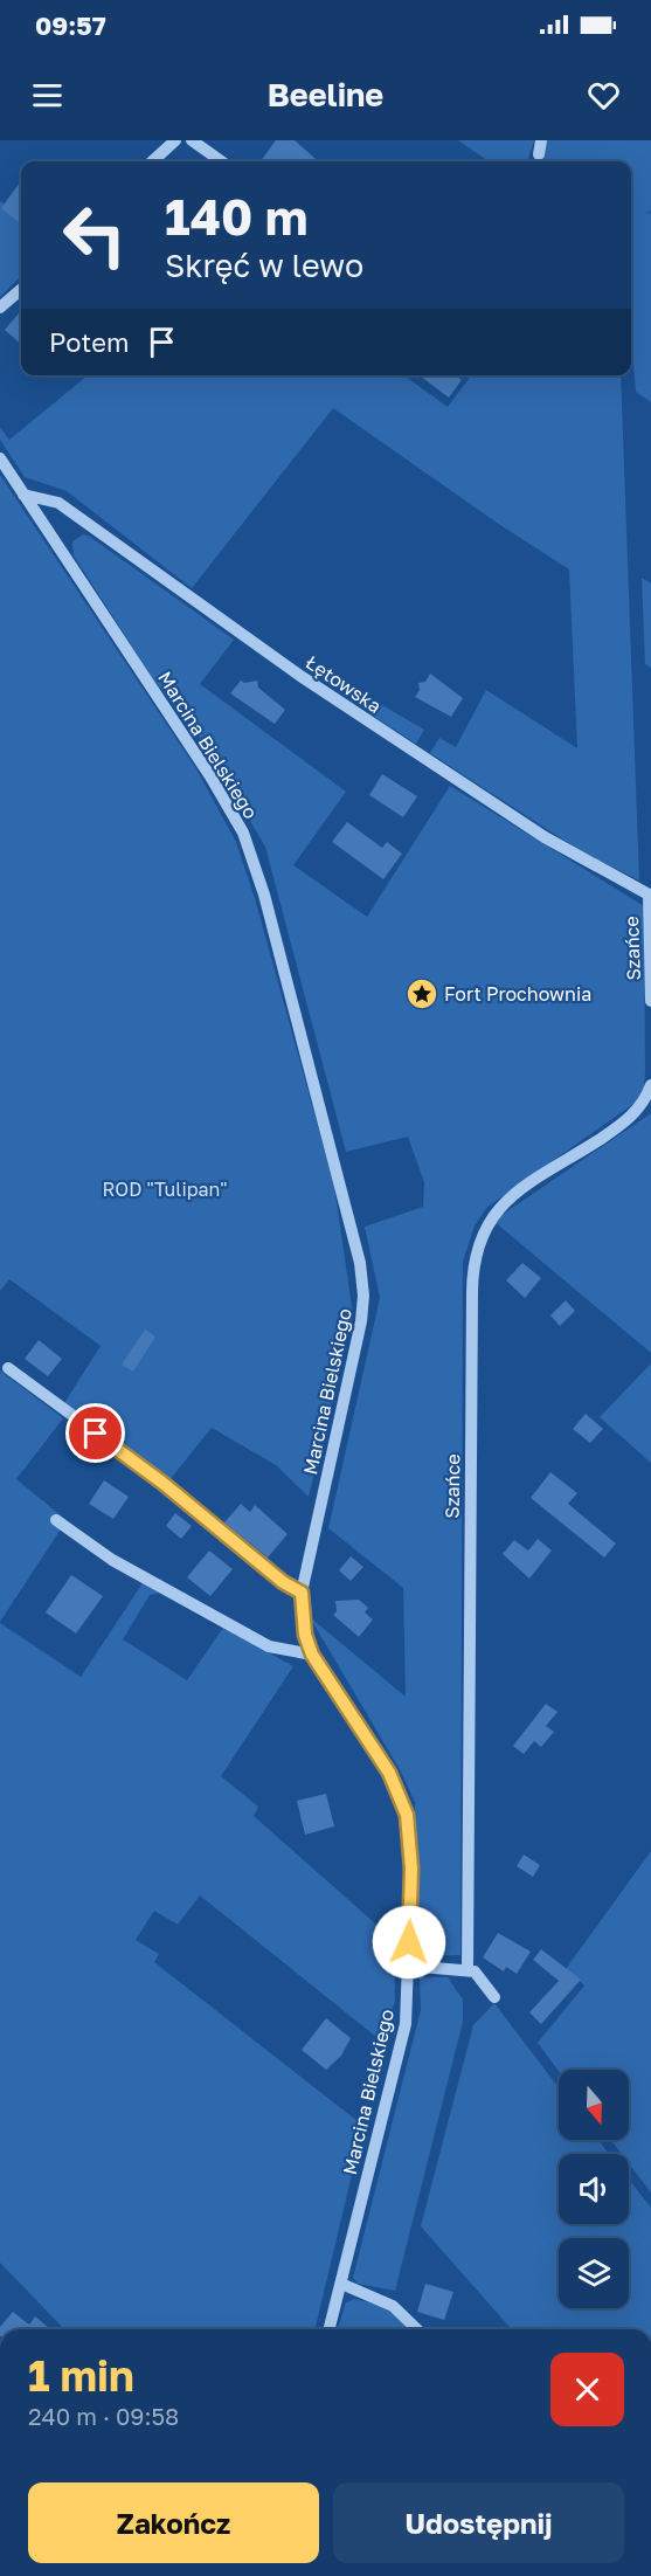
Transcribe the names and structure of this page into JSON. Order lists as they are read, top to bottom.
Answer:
{
  "streets": {
    "street": ["Łętowska", "Marcina Bielskiego", "Szańce"]
  },
  "crossings": [
    ["Łętowska", "Marcina Bielskiego"],
    ["Łętowska", "Szańce"]
  ],
  "parks": ["ROD \"Tulipan\""],
  "places": {
    "place": ["Fort Prochownia"]
  },
  "north": "bottom",
  "page": {
    "status": "09:57",
    "header": "Beeline",
    "turn": ["140 m", "Skręć w lewo"],
    "then": "Potem",
    "heading": ["1 min", "240 m · 09:58"],
    "buttons": ["Zakończ", "Udostępnij"]
  }
}
